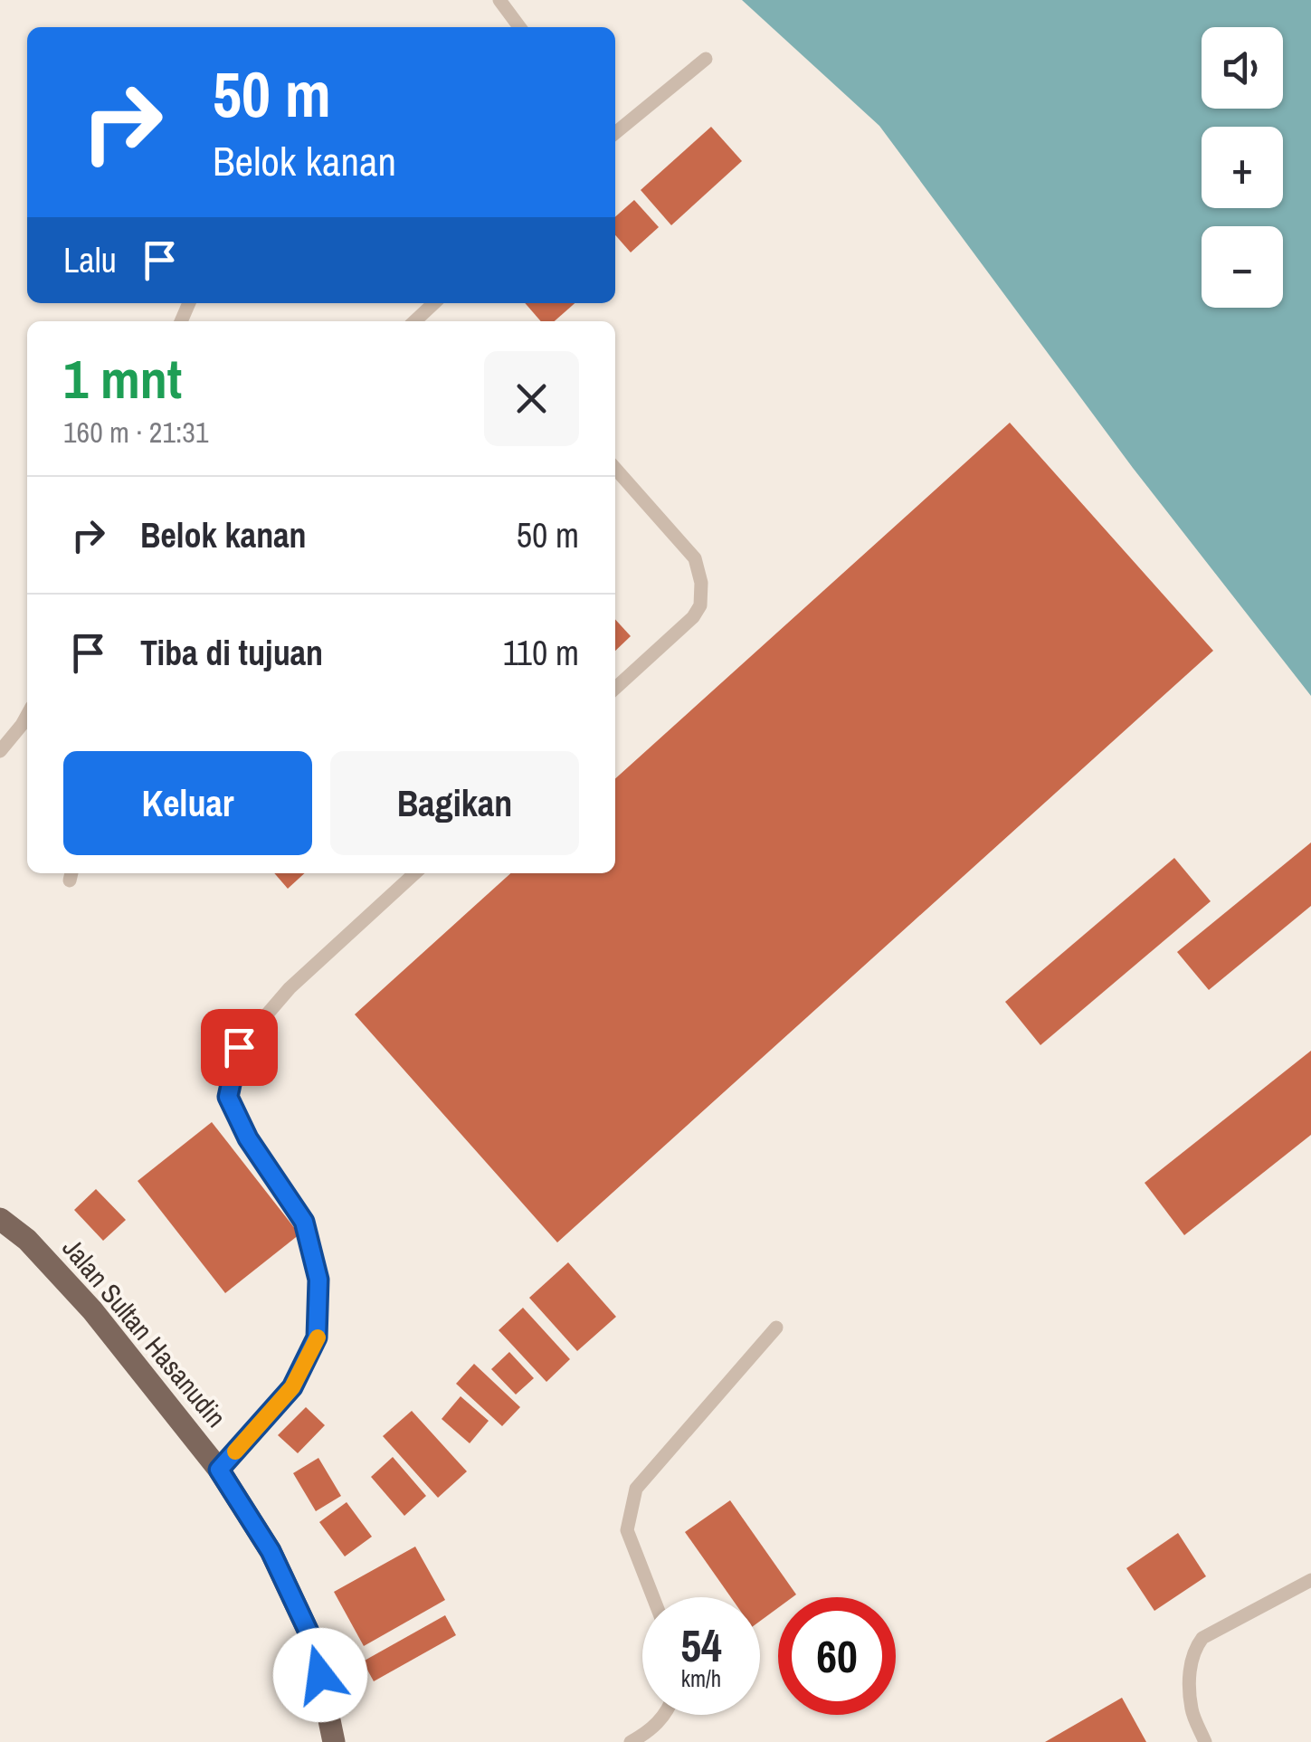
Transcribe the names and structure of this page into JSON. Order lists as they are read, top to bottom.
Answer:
{
  "streets": {
    "main road": ["Jalan Sultan Hasanudin"]
  },
  "page": {
    "map_buttons": ["+", "−"],
    "turn": ["50 m", "Belok kanan"],
    "then": "Lalu",
    "heading": ["1 mnt", "160 m · 21:31"],
    "list": [
      {
        "name": "Belok kanan",
        "value": "50 m"
      },
      {
        "name": "Tiba di tujuan",
        "value": "110 m"
      }
    ],
    "buttons": ["Keluar", "Bagikan"],
    "speed": "54 km/h",
    "limit": "60"
  }
}
